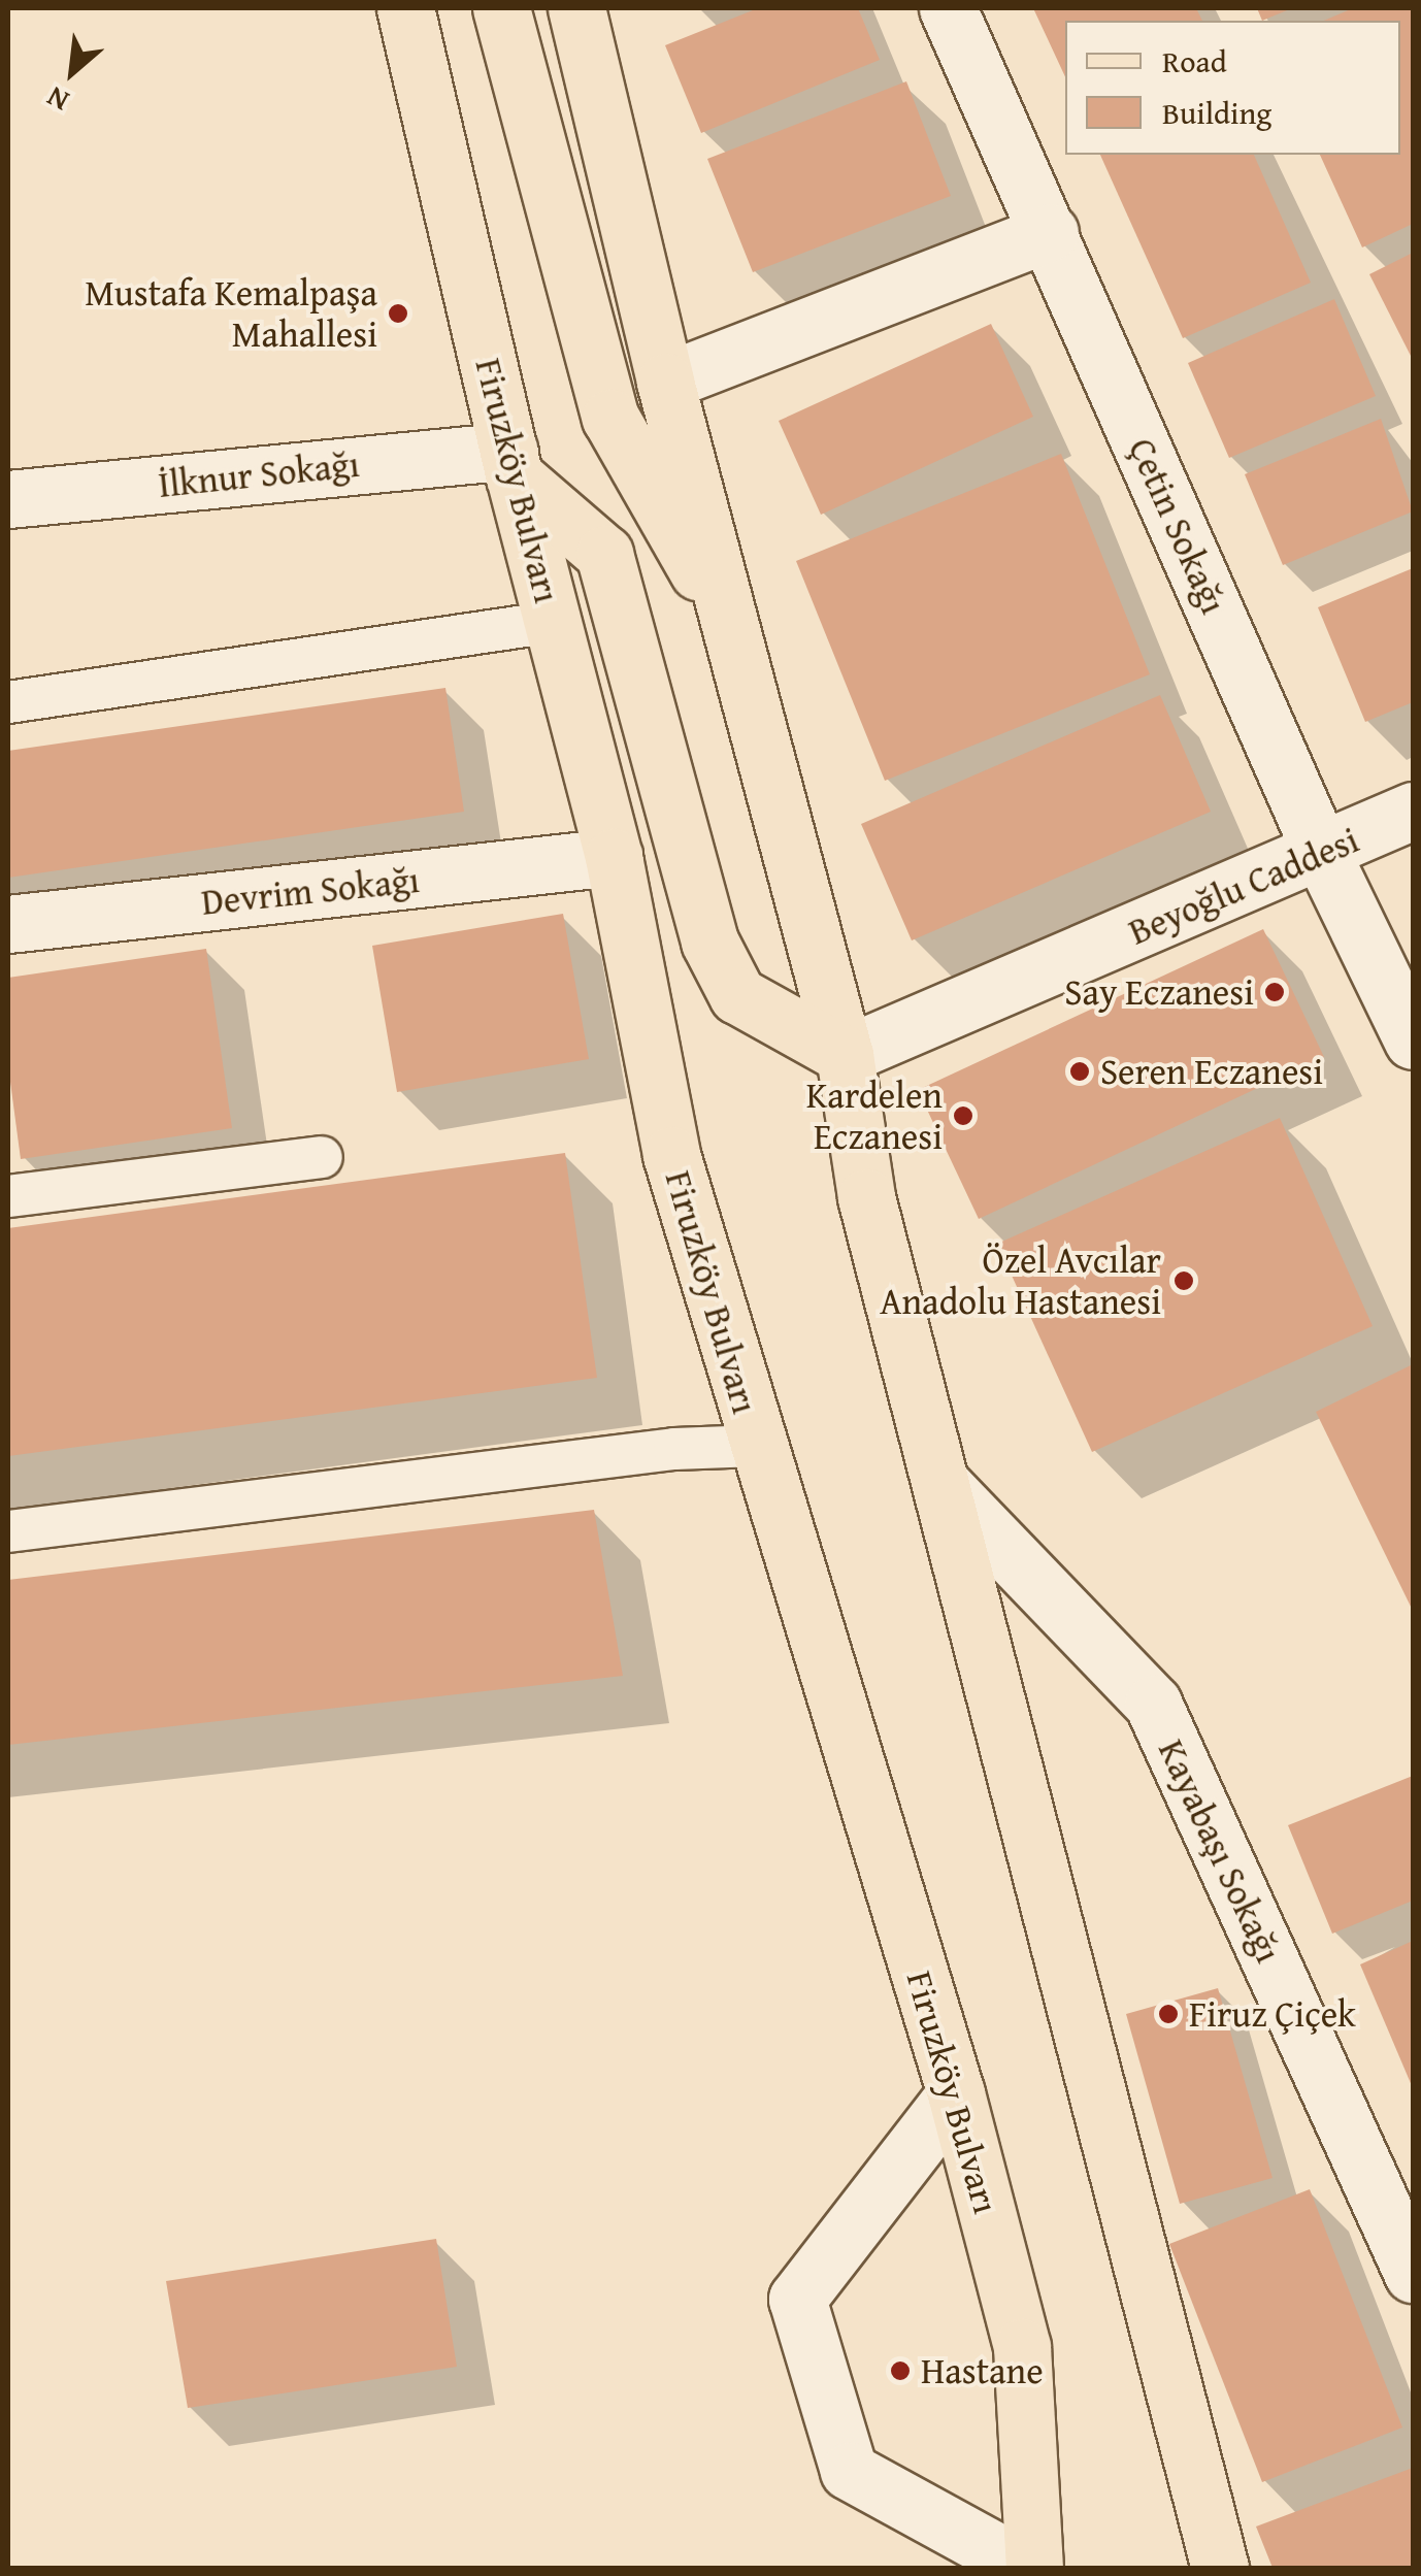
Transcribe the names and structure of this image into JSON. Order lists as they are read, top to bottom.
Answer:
{
  "streets": {
    "main road": ["Firuzköy Bulvarı"],
    "street": [
      "İlknur Sokağı",
      "Çetin Sokağı",
      "Beyoğlu Caddesi",
      "Devrim Sokağı",
      "Kayabaşı Sokağı"
    ]
  },
  "crossings": [
    ["İlknur Sokağı", "Firuzköy Bulvarı"],
    ["Firuzköy Bulvarı", "Devrim Sokağı"],
    ["Çetin Sokağı", "Beyoğlu Caddesi"]
  ],
  "places": [
    "Mustafa Kemalpaşa Mahallesi",
    "Say Eczanesi",
    "Seren Eczanesi",
    "Kardelen Eczanesi",
    "Özel Avcılar Anadolu Hastanesi",
    "Firuz Çiçek",
    "Hastane"
  ],
  "legend": ["Road", "Building"],
  "north": "bottom left"
}
